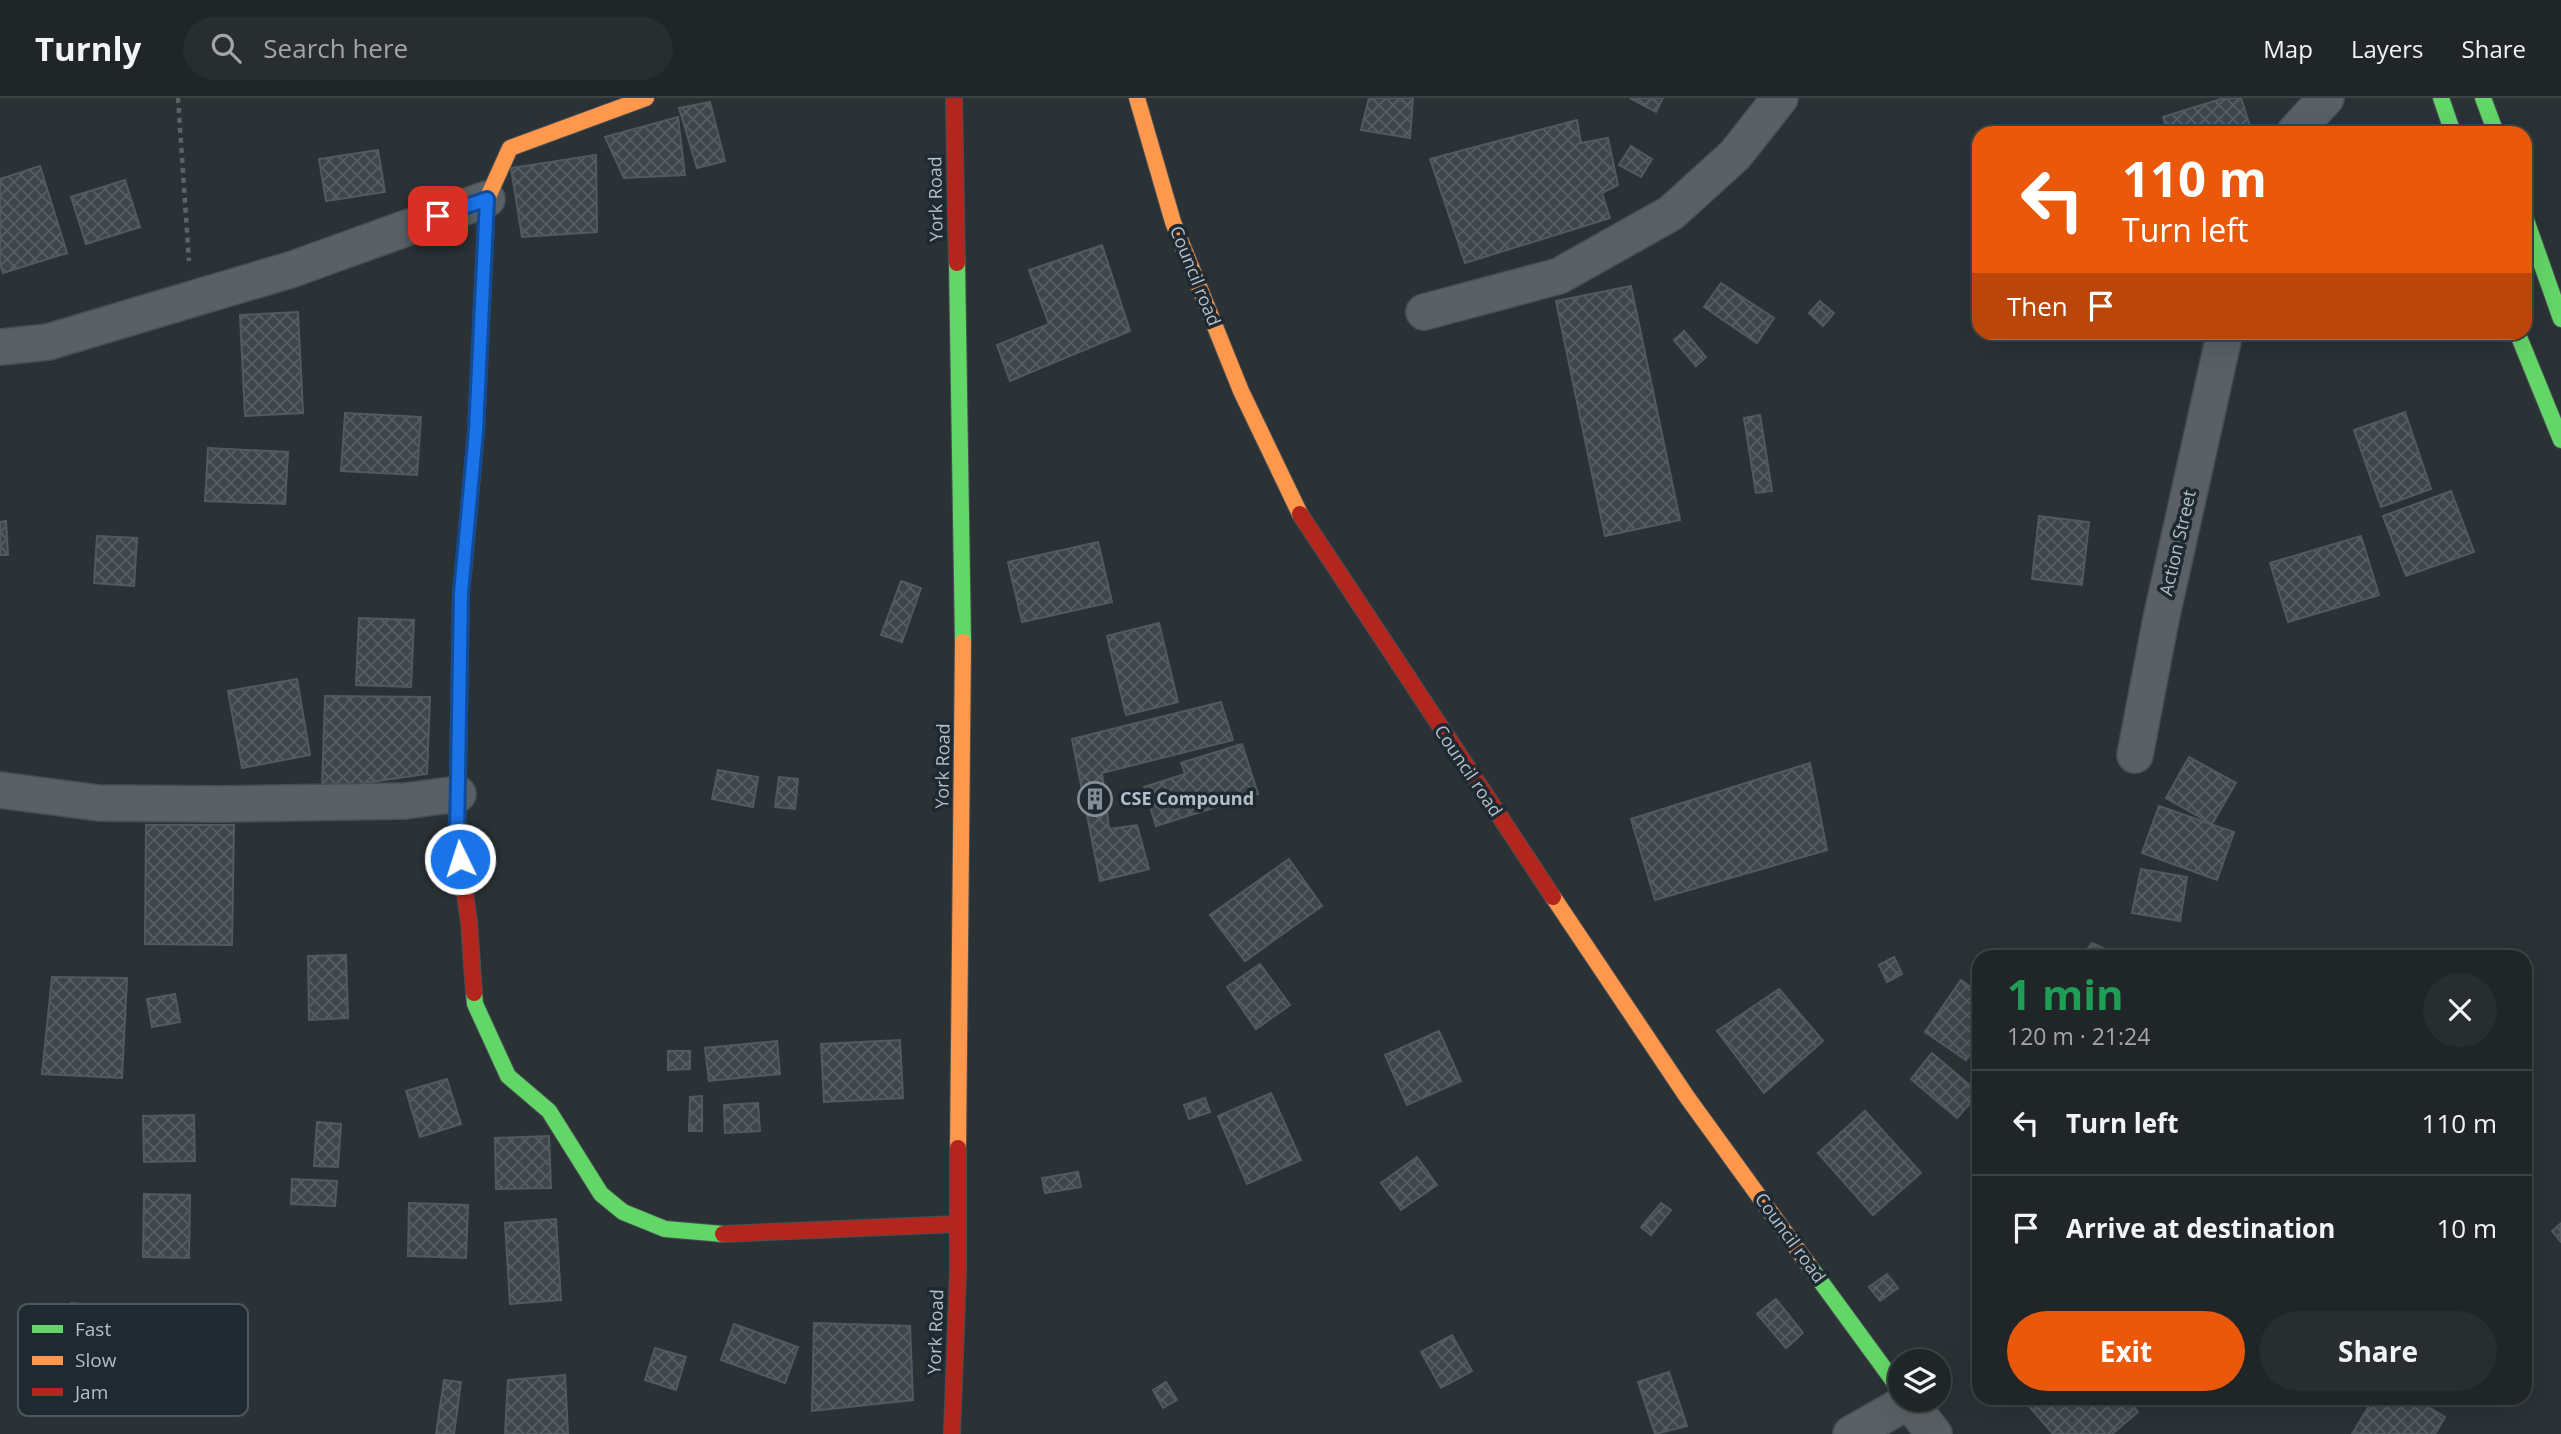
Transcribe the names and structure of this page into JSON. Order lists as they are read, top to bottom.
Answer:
{
  "streets": {
    "main road": ["York Road", "Council road"],
    "street": ["Action Street"]
  },
  "places": {
    "building": ["CSE Compound"]
  },
  "legend": ["Fast", "Slow", "Jam"],
  "page": {
    "header": "Turnly",
    "search": "Search here",
    "nav": ["Map", "Layers", "Share"],
    "turn": ["110 m", "Turn left"],
    "then": "Then",
    "heading": ["1 min", "120 m · 21:24"],
    "list": [
      {
        "name": "Turn left",
        "value": "110 m"
      },
      {
        "name": "Arrive at destination",
        "value": "10 m"
      }
    ],
    "buttons": ["Exit", "Share"]
  }
}
